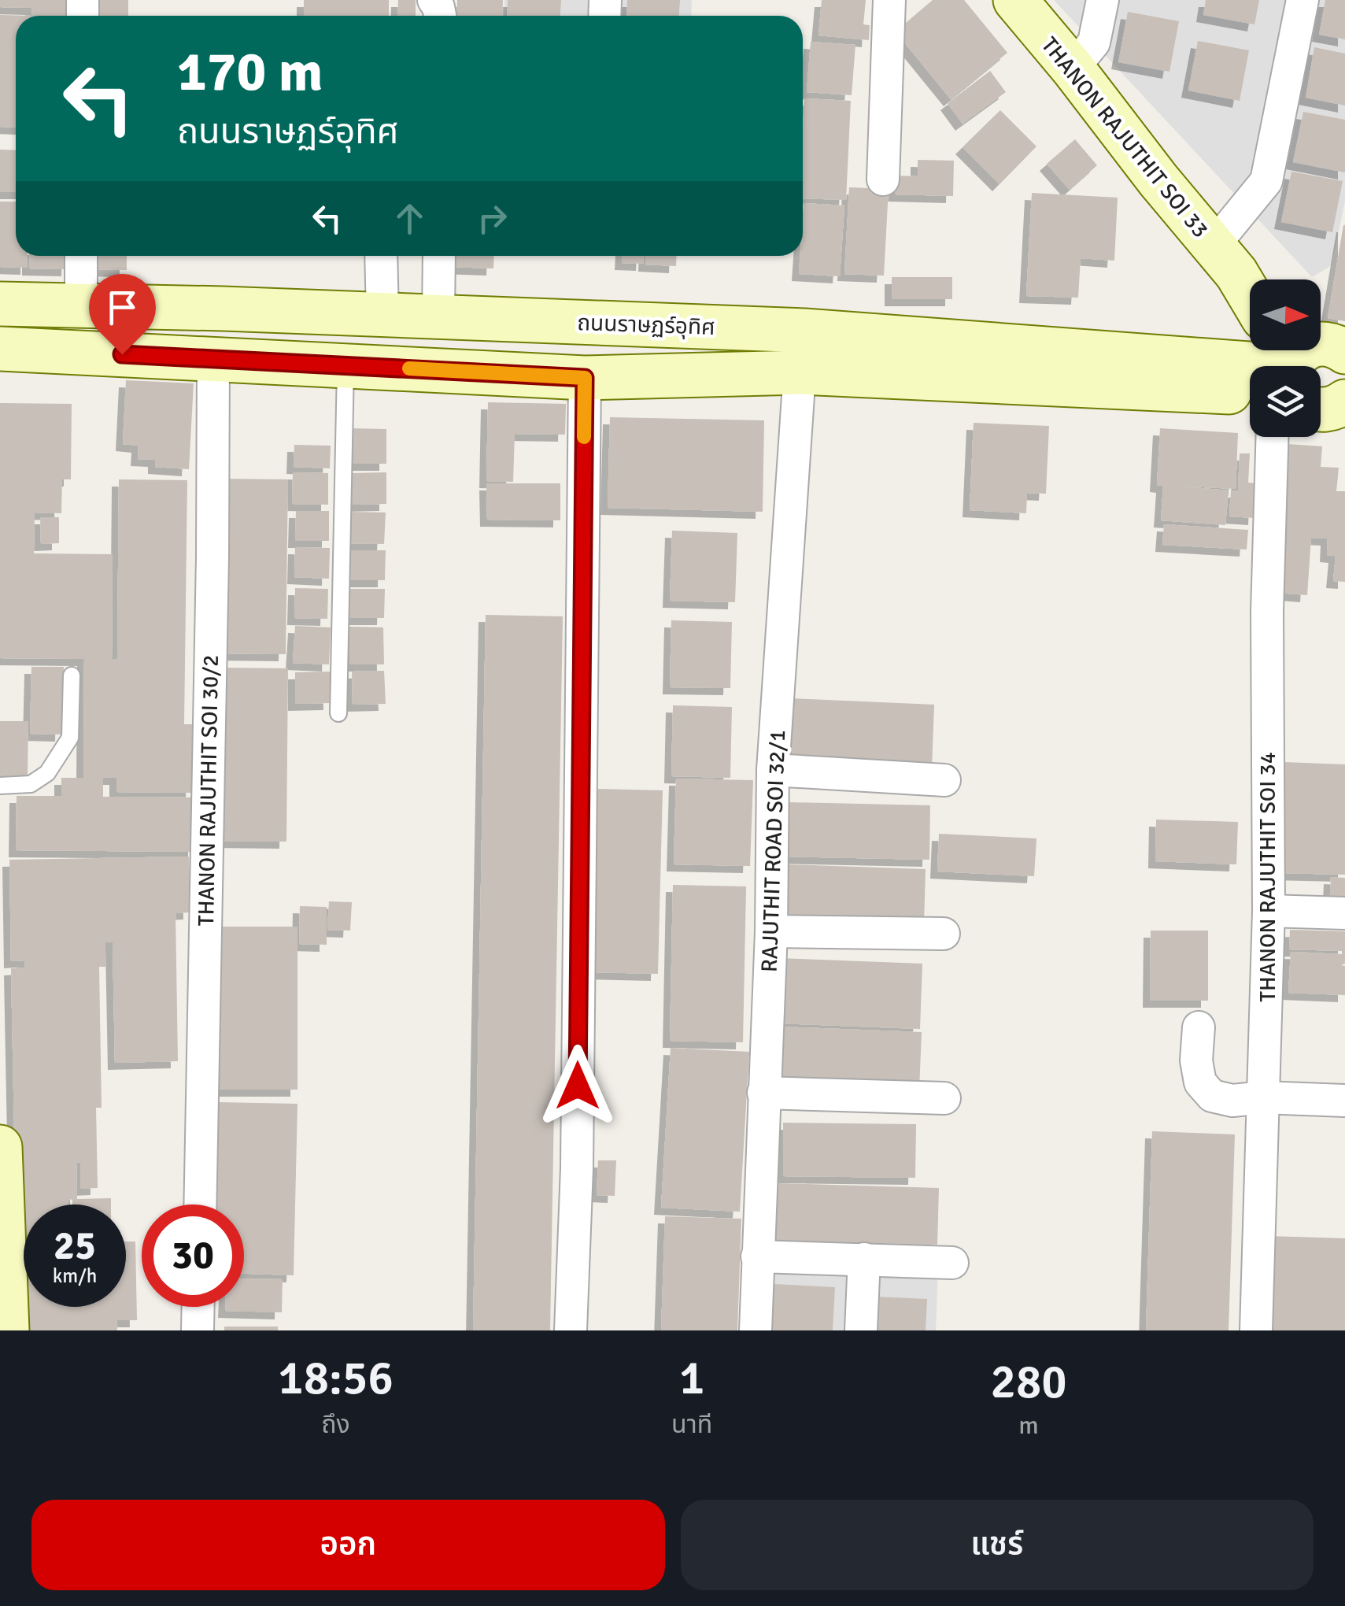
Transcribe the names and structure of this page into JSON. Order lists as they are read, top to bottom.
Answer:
{
  "streets": {
    "street": [
      "THANON RAJUTHIT SOI 33",
      "ถนนราษฏร์อุทิศ",
      "THANON RAJUTHIT SOI 30/2",
      "RAJUTHIT ROAD SOI 32/1",
      "THANON RAJUTHIT SOI 34"
    ]
  },
  "crossings": [
    ["ถนนราษฏร์อุทิศ", "THANON RAJUTHIT SOI 30/2"],
    ["ถนนราษฏร์อุทิศ", "RAJUTHIT ROAD SOI 32/1"]
  ],
  "north": "right",
  "page": {
    "turn": ["170 m", "ถนนราษฏร์อุทิศ"],
    "speed": "25 km/h",
    "limit": "30",
    "eta": [
      "18:56",
      "ถึง",
      "1",
      "นาที",
      "280",
      "m"
    ],
    "buttons": ["ออก", "แชร์"]
  }
}
